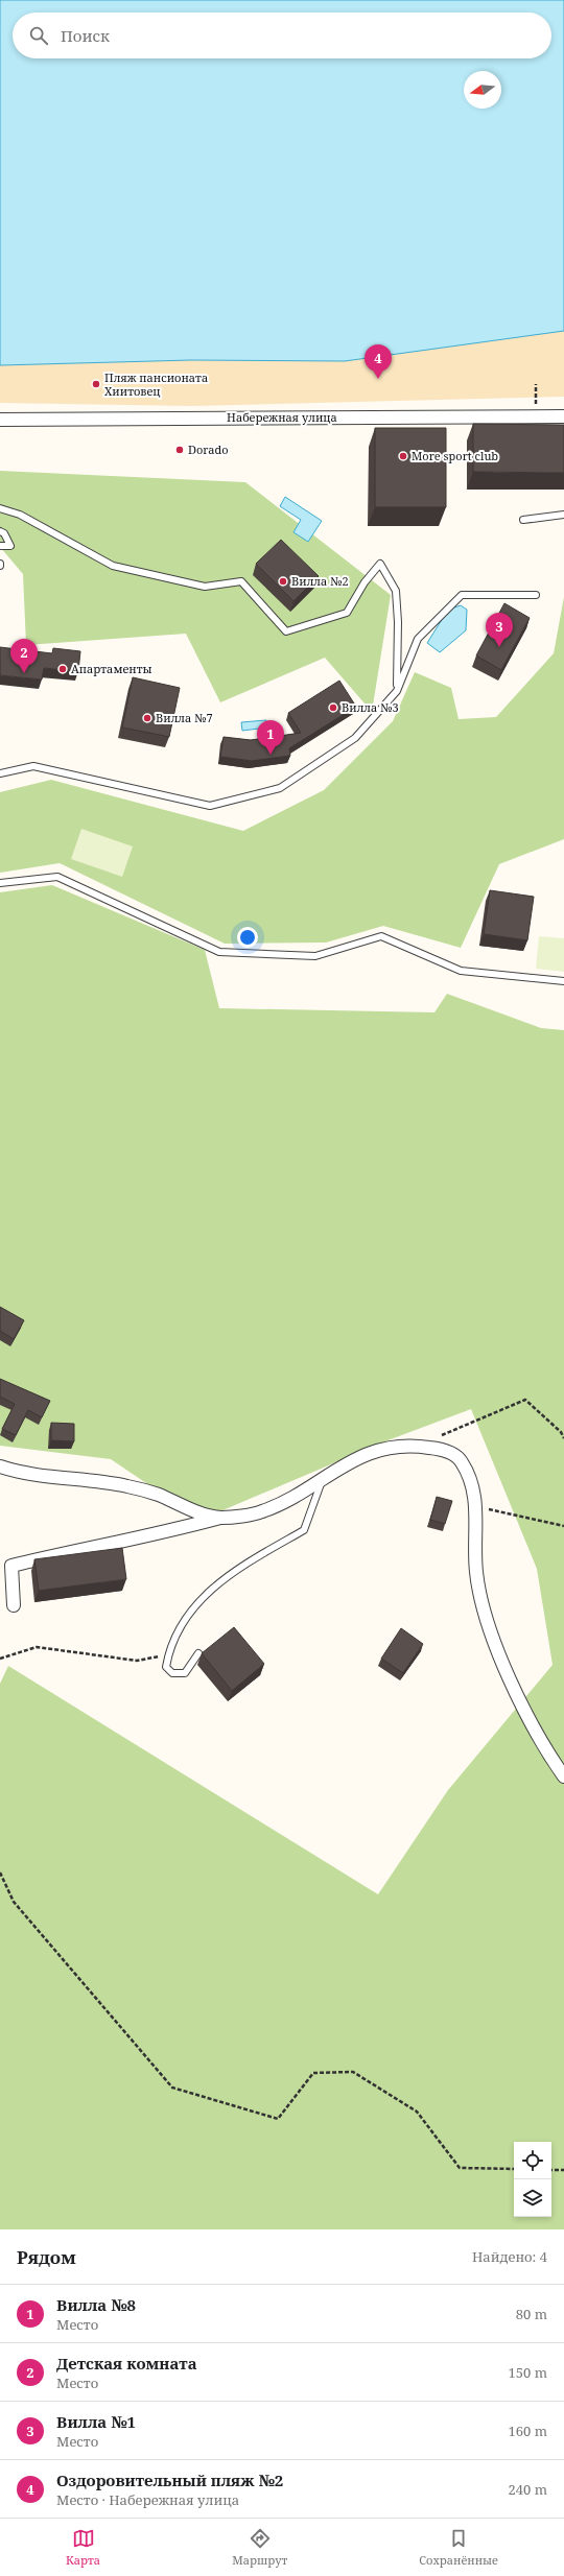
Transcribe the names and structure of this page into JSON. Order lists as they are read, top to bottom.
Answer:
{
  "streets": {
    "street": ["Набережная улица"]
  },
  "places": [
    "Пляж пансионата Хиитовец",
    "Dorado",
    "More sport club",
    "Вилла №2",
    "Апартаменты",
    "Вилла №3",
    "Вилла №7"
  ],
  "north": "left",
  "page": {
    "search": "Поиск",
    "pins": [
      "4",
      "3",
      "2",
      "1"
    ],
    "heading": ["Рядом", "Найдено: 4"],
    "list": [
      {
        "mark": "1",
        "name": "Вилла №8",
        "note": "Место",
        "value": "80 m"
      },
      {
        "mark": "2",
        "name": "Детская комната",
        "note": "Место",
        "value": "150 m"
      },
      {
        "mark": "3",
        "name": "Вилла №1",
        "note": "Место",
        "value": "160 m"
      },
      {
        "mark": "4",
        "name": "Оздоровительный пляж №2",
        "note": "Место · Набережная улица",
        "value": "240 m"
      }
    ],
    "nav": ["Карта", "Маршрут", "Сохранённые"]
  }
}
